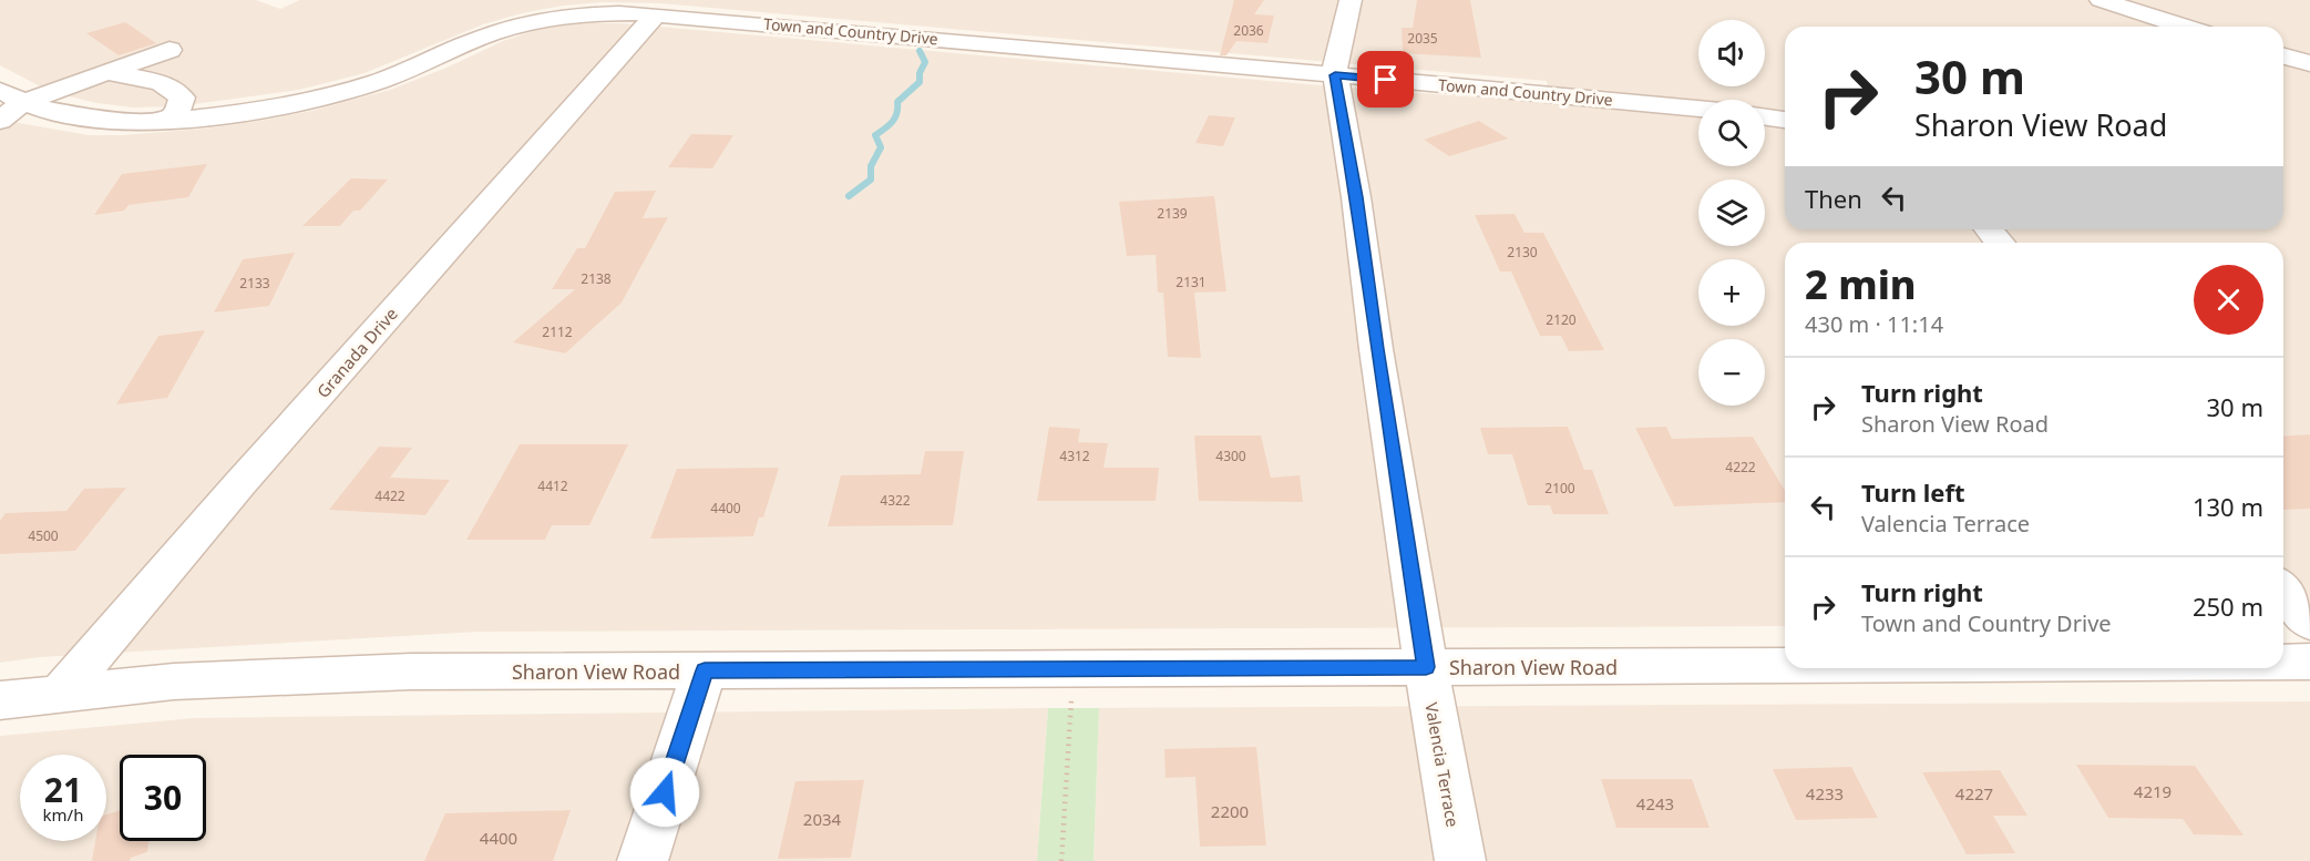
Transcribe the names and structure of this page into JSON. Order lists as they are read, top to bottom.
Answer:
{
  "streets": {
    "street": [
      "Town and Country Drive",
      "Granada Drive",
      "Sharon View Road",
      "Valencia Terrace"
    ]
  },
  "crossings": [
    ["Town and Country Drive", "Granada Drive"],
    ["Town and Country Drive", "Valencia Terrace"],
    ["Granada Drive", "Sharon View Road"],
    ["Sharon View Road", "Valencia Terrace"]
  ],
  "house_numbers": [
    "2036",
    "2035",
    "2139",
    "2130",
    "2138",
    "2131",
    "2133",
    "2120",
    "2112",
    "4312",
    "4300",
    "4222",
    "4412",
    "2100",
    "4422",
    "4322",
    "4400",
    "4500",
    "4219",
    "4233",
    "4227",
    "4243",
    "2200",
    "2034",
    "4400"
  ],
  "page": {
    "map_buttons": ["+", "−"],
    "turn": ["30 m", "Sharon View Road"],
    "then": "Then",
    "heading": ["2 min", "430 m · 11:14"],
    "list": [
      {
        "name": "Turn right",
        "note": "Sharon View Road",
        "value": "30 m"
      },
      {
        "name": "Turn left",
        "note": "Valencia Terrace",
        "value": "130 m"
      },
      {
        "name": "Turn right",
        "note": "Town and Country Drive",
        "value": "250 m"
      }
    ],
    "speed": "21 km/h",
    "limit": "30"
  }
}
